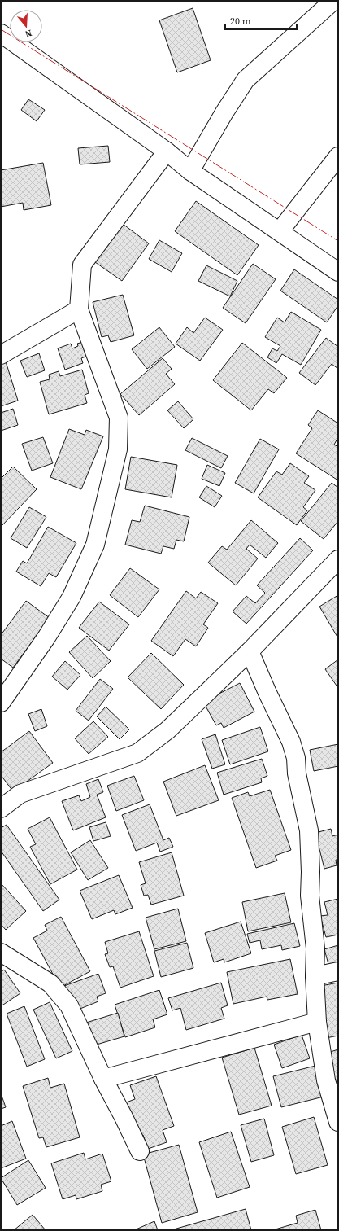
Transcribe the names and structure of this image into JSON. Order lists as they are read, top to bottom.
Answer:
{
  "scale_bar": "20 m",
  "north": "bottom"
}
